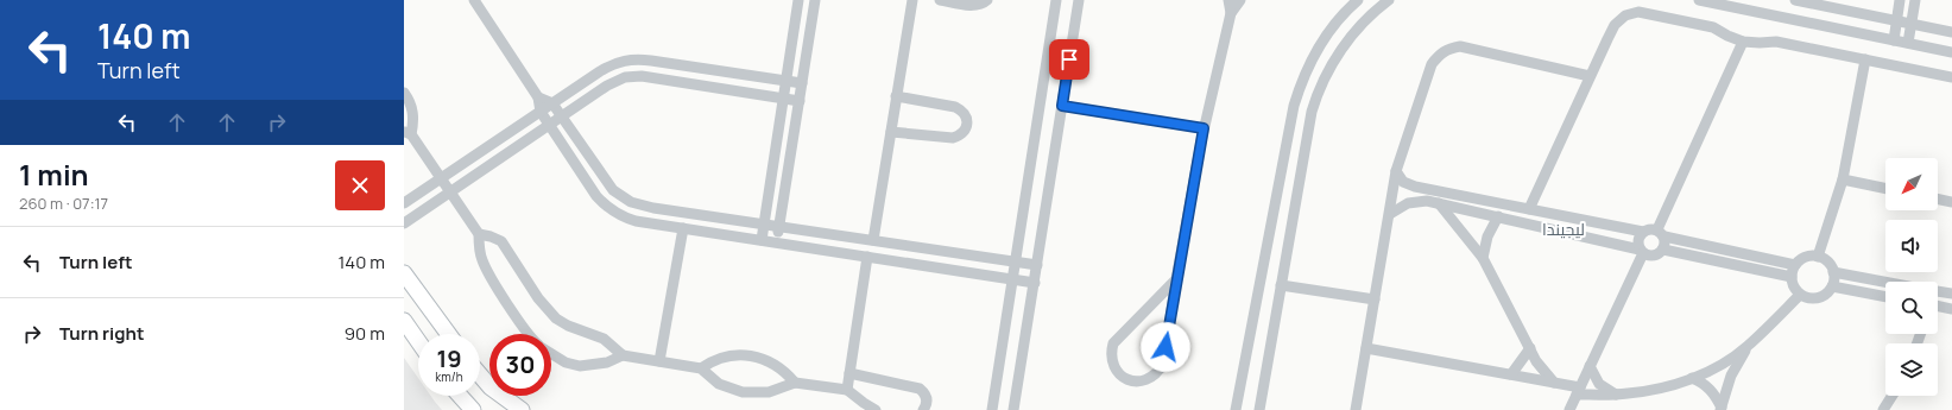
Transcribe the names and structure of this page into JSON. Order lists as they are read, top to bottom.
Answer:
{
  "districts": ["ليجيندا"],
  "north": "bottom left",
  "page": {
    "turn": ["140 m", "Turn left"],
    "heading": ["1 min", "260 m · 07:17"],
    "list": [
      {
        "name": "Turn left",
        "value": "140 m"
      },
      {
        "name": "Turn right",
        "value": "90 m"
      }
    ],
    "speed": "19 km/h",
    "limit": "30"
  }
}
